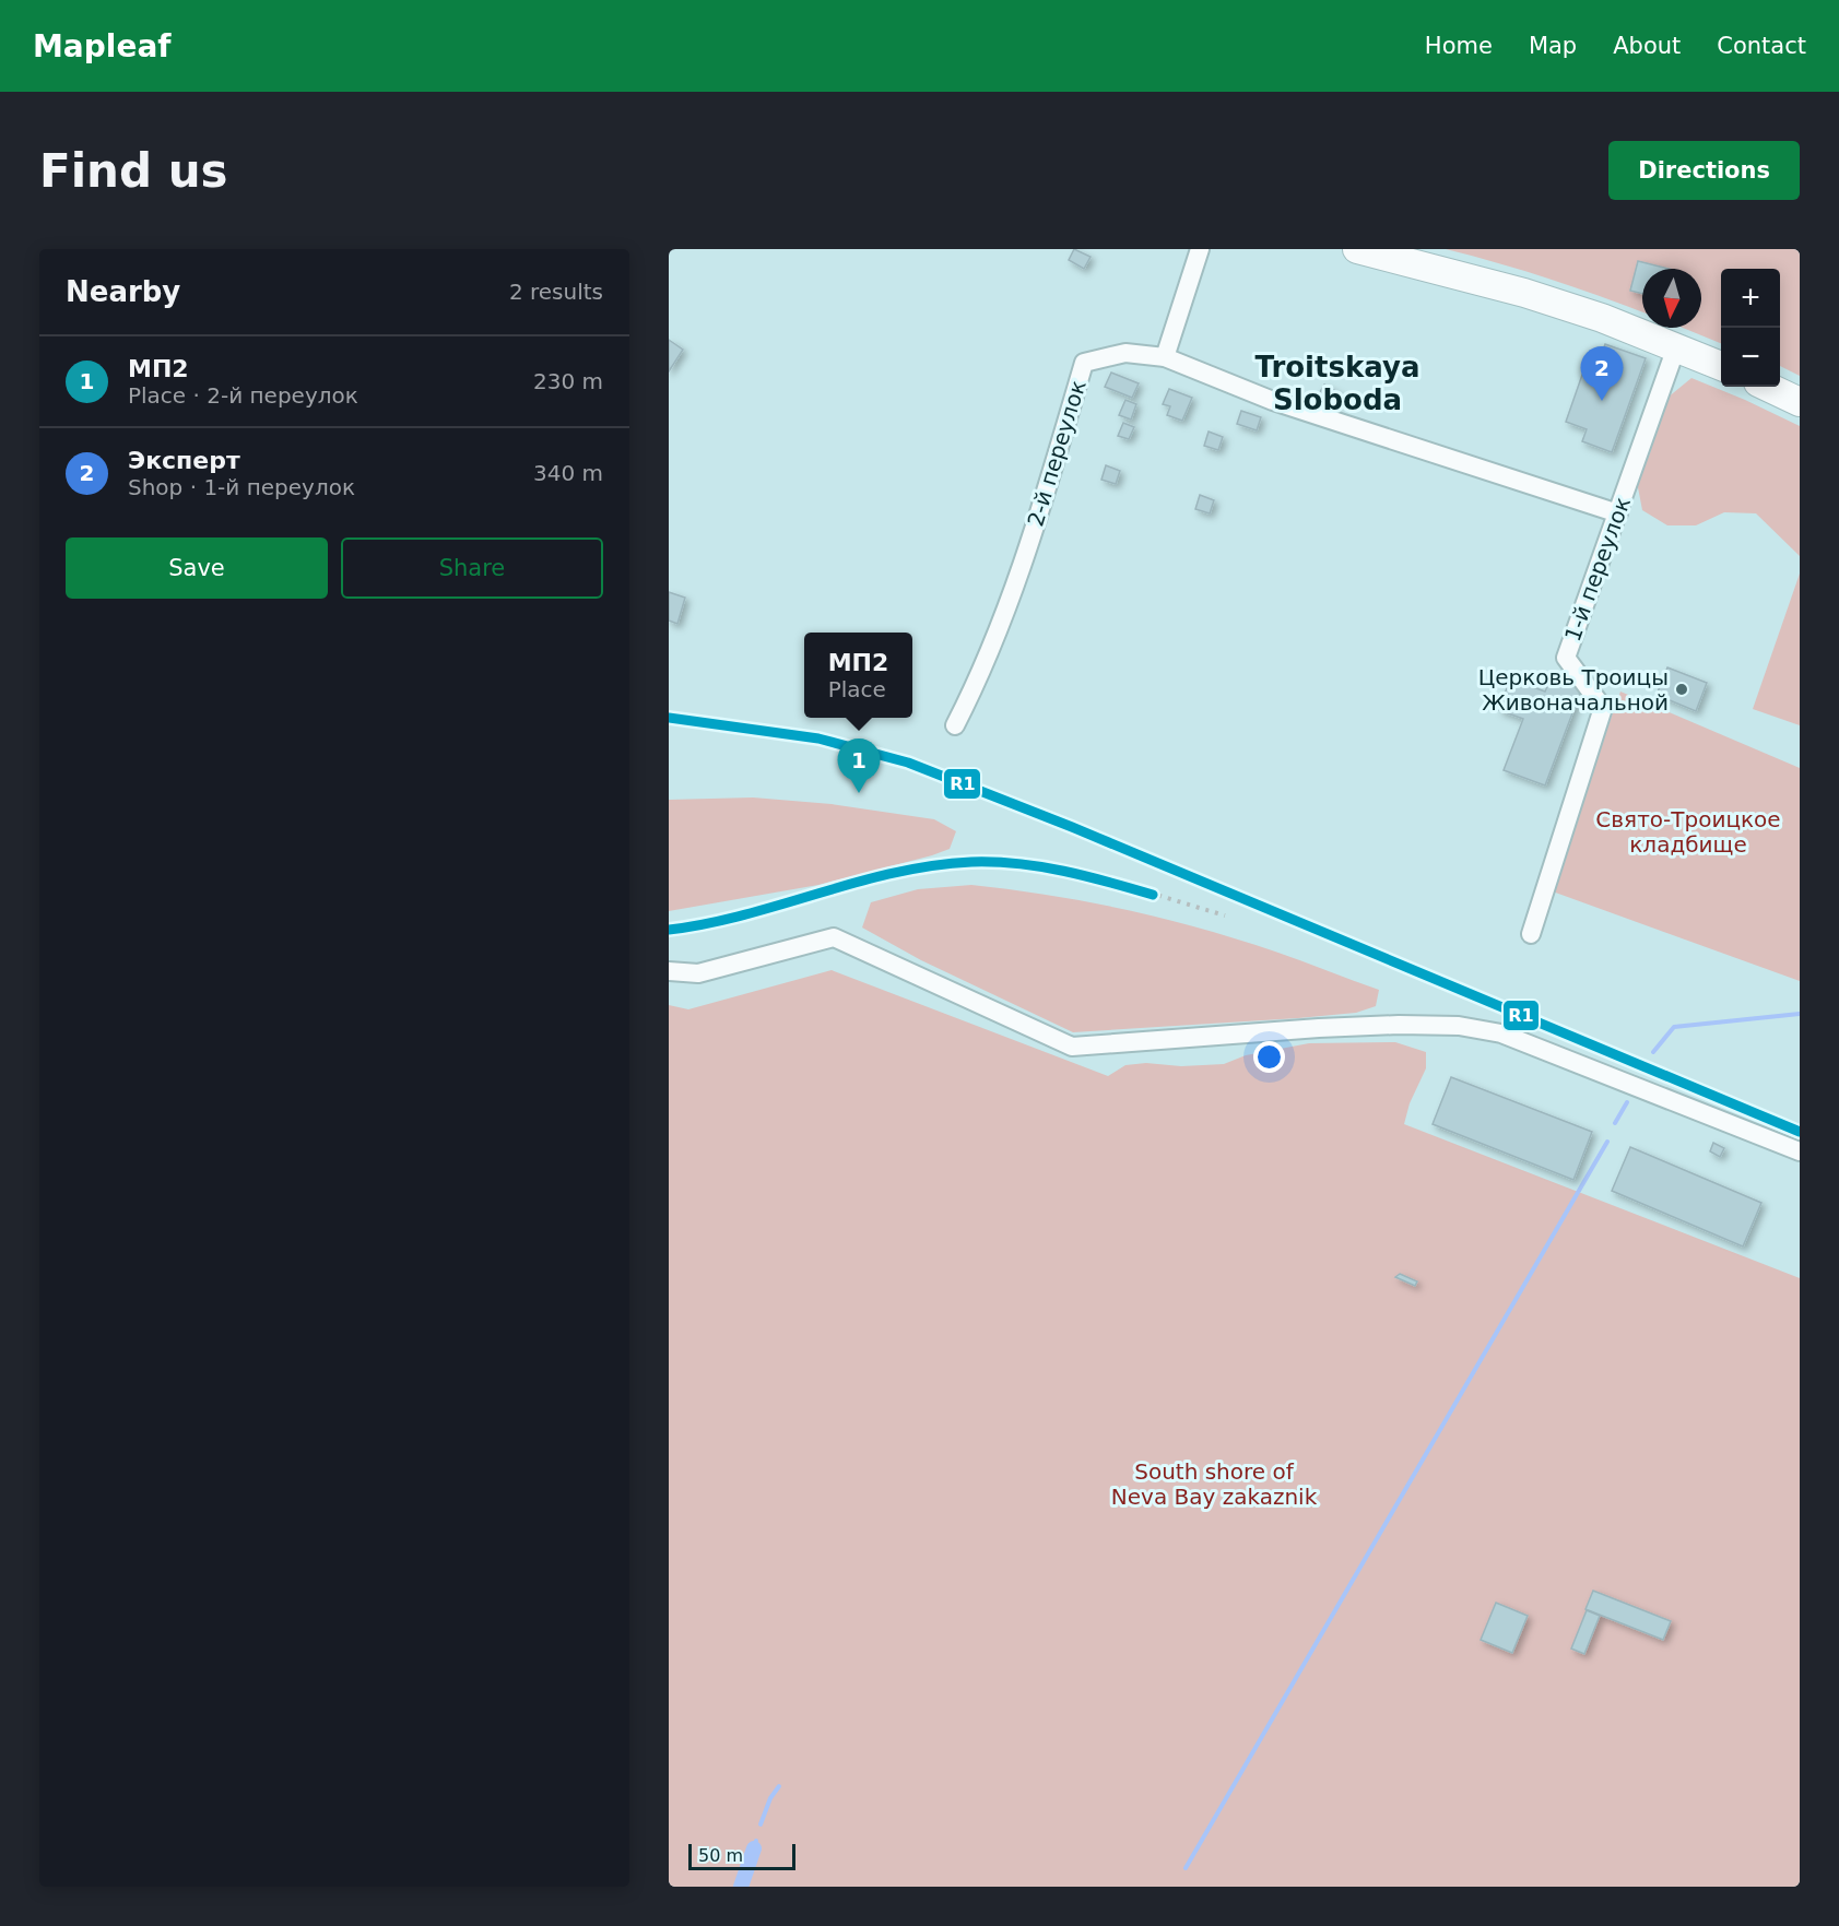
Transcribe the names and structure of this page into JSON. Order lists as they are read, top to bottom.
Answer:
{
  "streets": {
    "street": ["2-й переулок", "1-й переулок"]
  },
  "districts": ["Troitskaya Sloboda"],
  "parks": ["Свято-Троицкое кладбище", "South shore of Neva Bay zakaznik"],
  "places": ["Церковь Троицы Живоначальной"],
  "lines": ["transit line R1"],
  "scale_bar": "50 m",
  "north": "bottom",
  "page": {
    "header": "Mapleaf",
    "nav": [
      "Home",
      "Map",
      "About",
      "Contact"
    ],
    "buttons": [
      "Directions",
      ["Save", "Share"]
    ],
    "title": "Find us",
    "heading": ["Nearby", "2 results"],
    "map_buttons": ["+", "−"],
    "list": [
      {
        "mark": "1",
        "name": "МП2",
        "note": "Place · 2-й переулок",
        "value": "230 m"
      },
      {
        "mark": "2",
        "name": "Эксперт",
        "note": "Shop · 1-й переулок",
        "value": "340 m"
      }
    ],
    "pins": ["2", "1"],
    "popup": ["МП2", "Place"],
    "scale": "50 m"
  }
}
